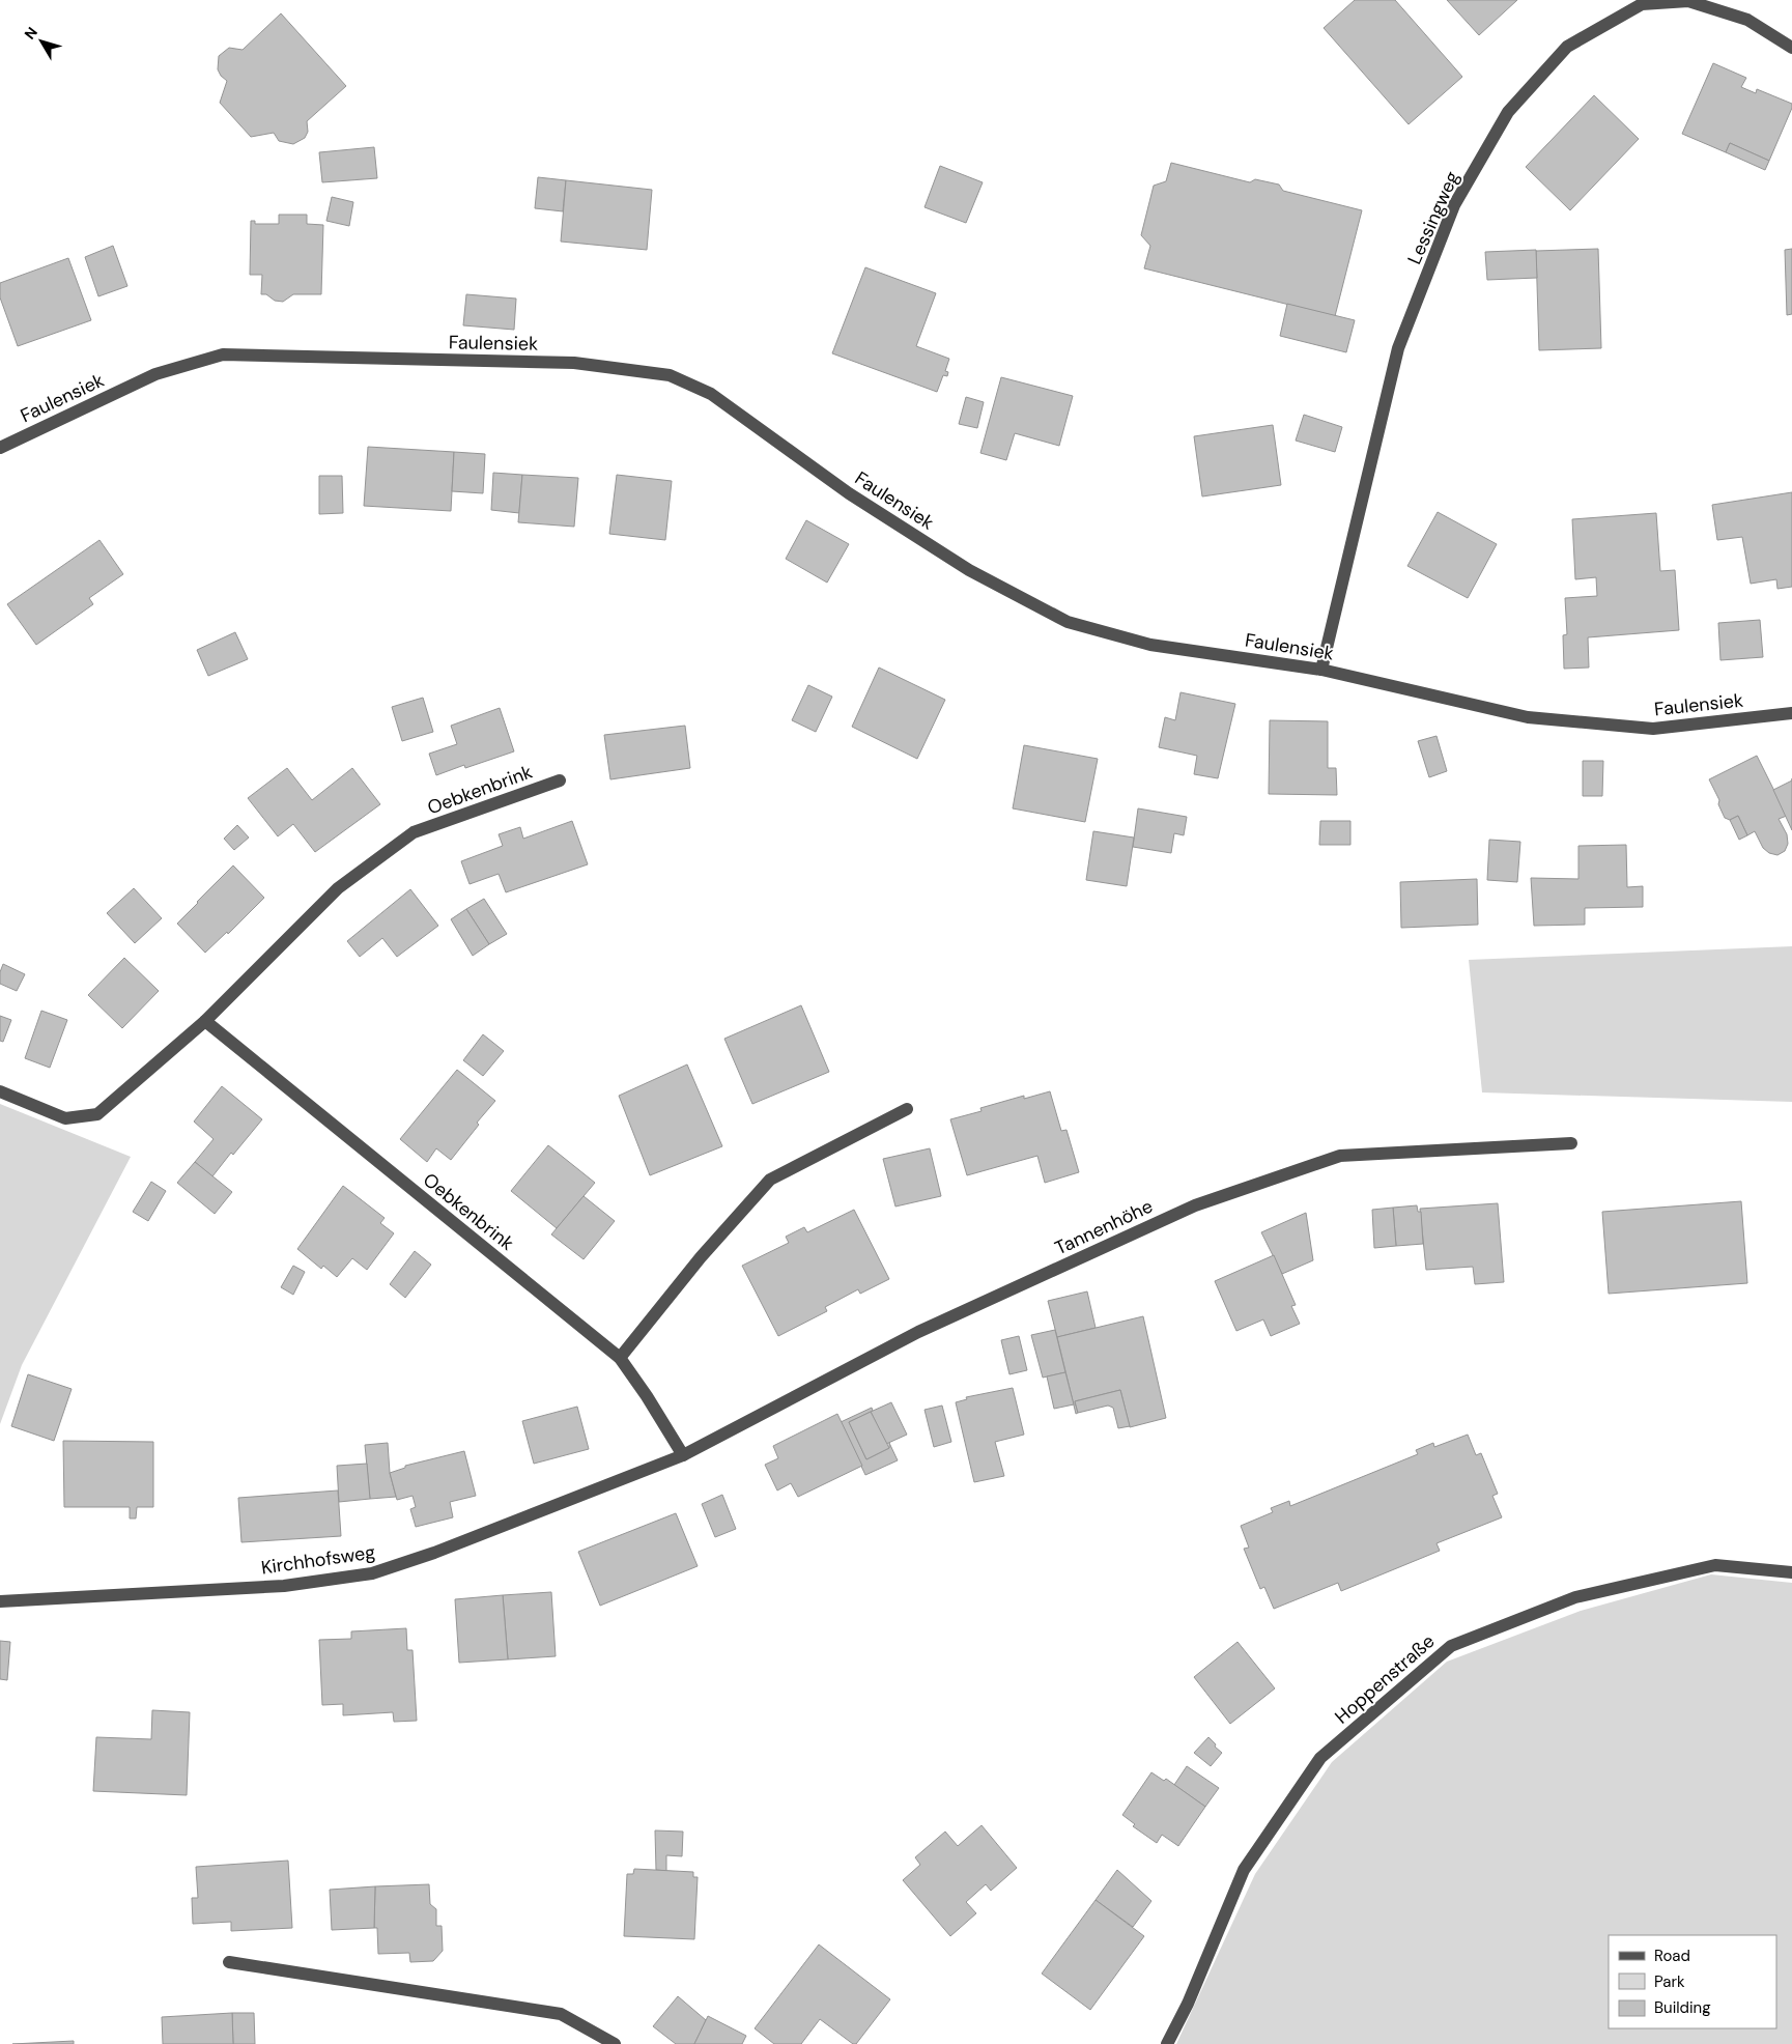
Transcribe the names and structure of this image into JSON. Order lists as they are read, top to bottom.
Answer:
{
  "streets": {
    "street": [
      "Lessingweg",
      "Faulensiek",
      "Oebkenbrink",
      "Tannenhöhe",
      "Kirchhofsweg",
      "Hoppenstraße"
    ]
  },
  "crossings": [
    ["Lessingweg", "Faulensiek"],
    ["Oebkenbrink", "Tannenhöhe"],
    ["Oebkenbrink", "Kirchhofsweg"],
    ["Tannenhöhe", "Kirchhofsweg"]
  ],
  "legend": ["Road", "Park", "Building"],
  "north": "top left"
}
